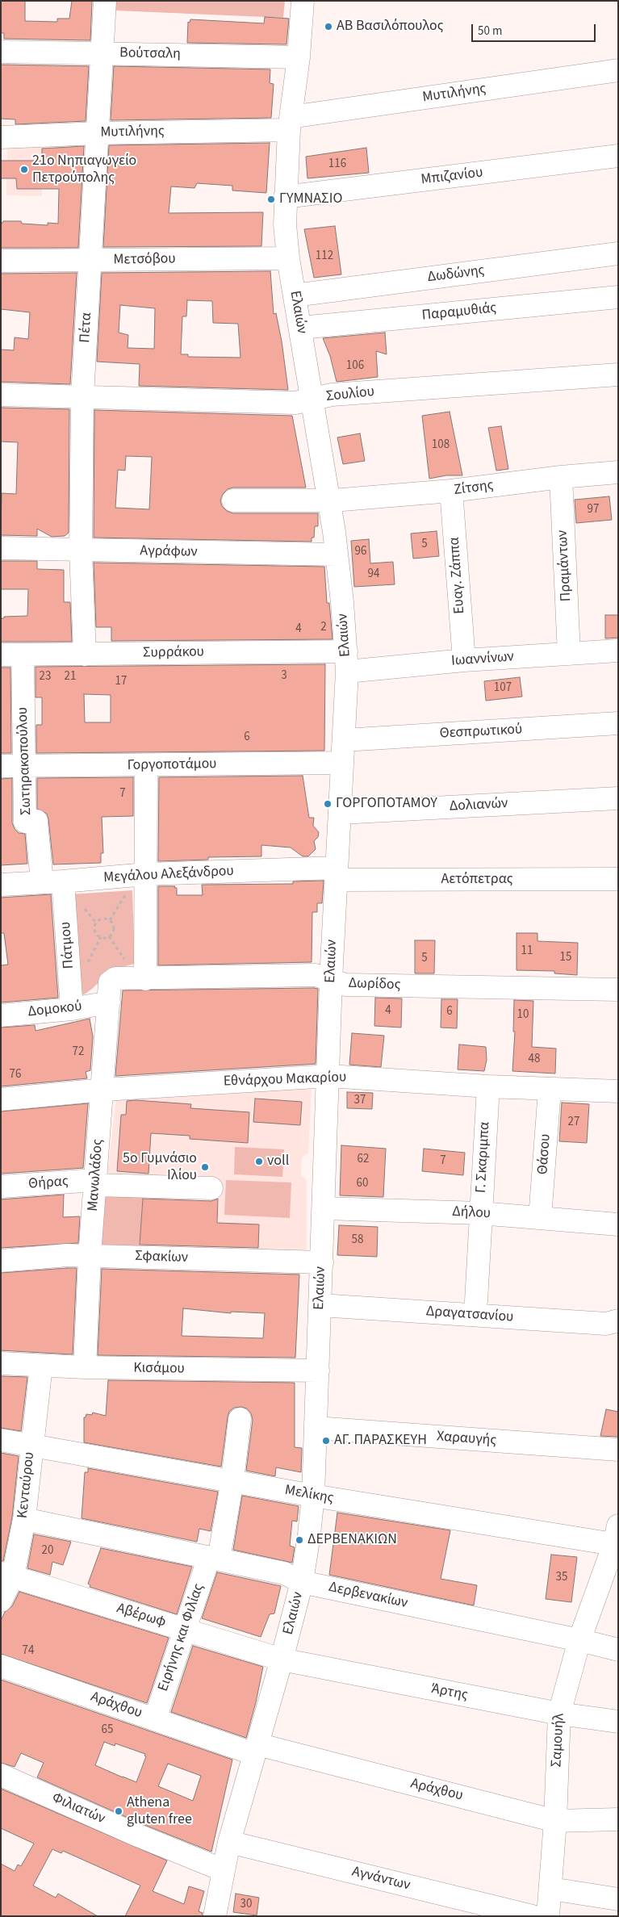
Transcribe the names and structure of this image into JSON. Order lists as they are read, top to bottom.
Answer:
{
  "streets": {
    "street": [
      "Βούτσαλη",
      "Μυτιλήνης",
      "Μπιζανίου",
      "Μετσόβου",
      "Δωδώνης",
      "Ελαιών",
      "Παραμυθιάς",
      "Πέτα",
      "Σουλίου",
      "Ζίτσης",
      "Αγράφων",
      "Πραμάντων",
      "Ευαγ. Ζάππα",
      "Συρράκου",
      "Ιωαννίνων",
      "Θεσπρωτικού",
      "Σωτηρακοπούλου",
      "Γοργοποτάμου",
      "Δολιανών",
      "Μεγάλου Αλεξάνδρου",
      "Αετόπετρας",
      "Πάτμου",
      "Δωρίδος",
      "Δομοκού",
      "Εθνάρχου Μακαρίου",
      "Θάσου",
      "Γ. Σκαριμπα",
      "Μανωλάδος",
      "Θήρας",
      "Δήλου",
      "Σφακίων",
      "Δραγατσανίου",
      "Κισάμου",
      "Χαραυγής",
      "Κενταύρου",
      "Μελίκης",
      "Δερβενακίων",
      "Αβέρωφ",
      "Ειρήνης και Φιλίας",
      "Άρτης",
      "Αράχθου",
      "Σαμουήλ",
      "Φιλιατών",
      "Αγνάντων"
    ]
  },
  "crossings": [
    ["Βούτσαλη", "Ελαιών"],
    ["Βούτσαλη", "Πέτα"],
    ["Μυτιλήνης", "Ελαιών"],
    ["Μυτιλήνης", "Πέτα"],
    ["Μπιζανίου", "Ελαιών"],
    ["Μετσόβου", "Ελαιών"],
    ["Μετσόβου", "Πέτα"],
    ["Δωδώνης", "Ελαιών"],
    ["Ελαιών", "Παραμυθιάς"],
    ["Ελαιών", "Σουλίου"],
    ["Ελαιών", "Ζίτσης"],
    ["Ελαιών", "Αγράφων"],
    ["Ελαιών", "Συρράκου"],
    ["Ελαιών", "Ιωαννίνων"],
    ["Ελαιών", "Θεσπρωτικού"],
    ["Ελαιών", "Γοργοποτάμου"],
    ["Ελαιών", "Δολιανών"],
    ["Ελαιών", "Μεγάλου Αλεξάνδρου"],
    ["Ελαιών", "Αετόπετρας"],
    ["Ελαιών", "Δωρίδος"],
    ["Ελαιών", "Εθνάρχου Μακαρίου"],
    ["Ελαιών", "Δήλου"],
    ["Ελαιών", "Σφακίων"],
    ["Ελαιών", "Δραγατσανίου"],
    ["Ελαιών", "Κισάμου"],
    ["Ελαιών", "Χαραυγής"],
    ["Ελαιών", "Μελίκης"],
    ["Ελαιών", "Δερβενακίων"],
    ["Ελαιών", "Αβέρωφ"],
    ["Ελαιών", "Άρτης"],
    ["Ελαιών", "Αράχθου"],
    ["Ελαιών", "Φιλιατών"],
    ["Ελαιών", "Αγνάντων"],
    ["Πέτα", "Σουλίου"],
    ["Πέτα", "Αγράφων"],
    ["Πέτα", "Συρράκου"],
    ["Ζίτσης", "Πραμάντων"],
    ["Ζίτσης", "Ευαγ. Ζάππα"],
    ["Πραμάντων", "Ιωαννίνων"],
    ["Ευαγ. Ζάππα", "Ιωαννίνων"],
    ["Συρράκου", "Ιωαννίνων"],
    ["Συρράκου", "Σωτηρακοπούλου"],
    ["Σωτηρακοπούλου", "Γοργοποτάμου"],
    ["Σωτηρακοπούλου", "Μεγάλου Αλεξάνδρου"],
    ["Σωτηρακοπούλου", "Πάτμου"],
    ["Μεγάλου Αλεξάνδρου", "Αετόπετρας"],
    ["Μεγάλου Αλεξάνδρου", "Πάτμου"],
    ["Πάτμου", "Δομοκού"],
    ["Δωρίδος", "Δομοκού"],
    ["Δωρίδος", "Μανωλάδος"],
    ["Δομοκού", "Μανωλάδος"],
    ["Εθνάρχου Μακαρίου", "Θάσου"],
    ["Εθνάρχου Μακαρίου", "Γ. Σκαριμπα"],
    ["Εθνάρχου Μακαρίου", "Μανωλάδος"],
    ["Θάσου", "Δήλου"],
    ["Γ. Σκαριμπα", "Δήλου"],
    ["Γ. Σκαριμπα", "Δραγατσανίου"],
    ["Μανωλάδος", "Θήρας"],
    ["Μανωλάδος", "Σφακίων"],
    ["Μανωλάδος", "Κισάμου"],
    ["Κισάμου", "Κενταύρου"],
    ["Κενταύρου", "Μελίκης"],
    ["Κενταύρου", "Δερβενακίων"],
    ["Κενταύρου", "Αβέρωφ"],
    ["Μελίκης", "Ειρήνης και Φιλίας"],
    ["Μελίκης", "Σαμουήλ"],
    ["Δερβενακίων", "Ειρήνης και Φιλίας"],
    ["Δερβενακίων", "Σαμουήλ"],
    ["Αβέρωφ", "Ειρήνης και Φιλίας"],
    ["Αβέρωφ", "Άρτης"],
    ["Ειρήνης και Φιλίας", "Αράχθου"],
    ["Άρτης", "Σαμουήλ"],
    ["Αράχθου", "Σαμουήλ"]
  ],
  "places": [
    "ΑΒ Βασιλόπουλος",
    "21ο Νηπιαγωγείο Πετρούπολης",
    "ΓΥΜΝΑΣΙΟ",
    "ΓΟΡΓΟΠΟΤΑΜΟΥ",
    "voll",
    "5ο Γυμνάσιο Ιλίου",
    "ΑΓ. ΠΑΡΑΣΚΕΥΗ",
    "ΔΕΡΒΕΝΑΚΙΩΝ",
    "Athena gluten free"
  ],
  "house_numbers": [
    "116",
    "112",
    "106",
    "108",
    "97",
    "5",
    "96",
    "94",
    "2",
    "4",
    "3",
    "23",
    "21",
    "17",
    "107",
    "6",
    "7",
    "11",
    "15",
    "5",
    "4",
    "6",
    "10",
    "72",
    "48",
    "76",
    "37",
    "27",
    "62",
    "7",
    "60",
    "58",
    "20",
    "35",
    "74",
    "65",
    "30"
  ],
  "scale_bar": "50 m"
}
